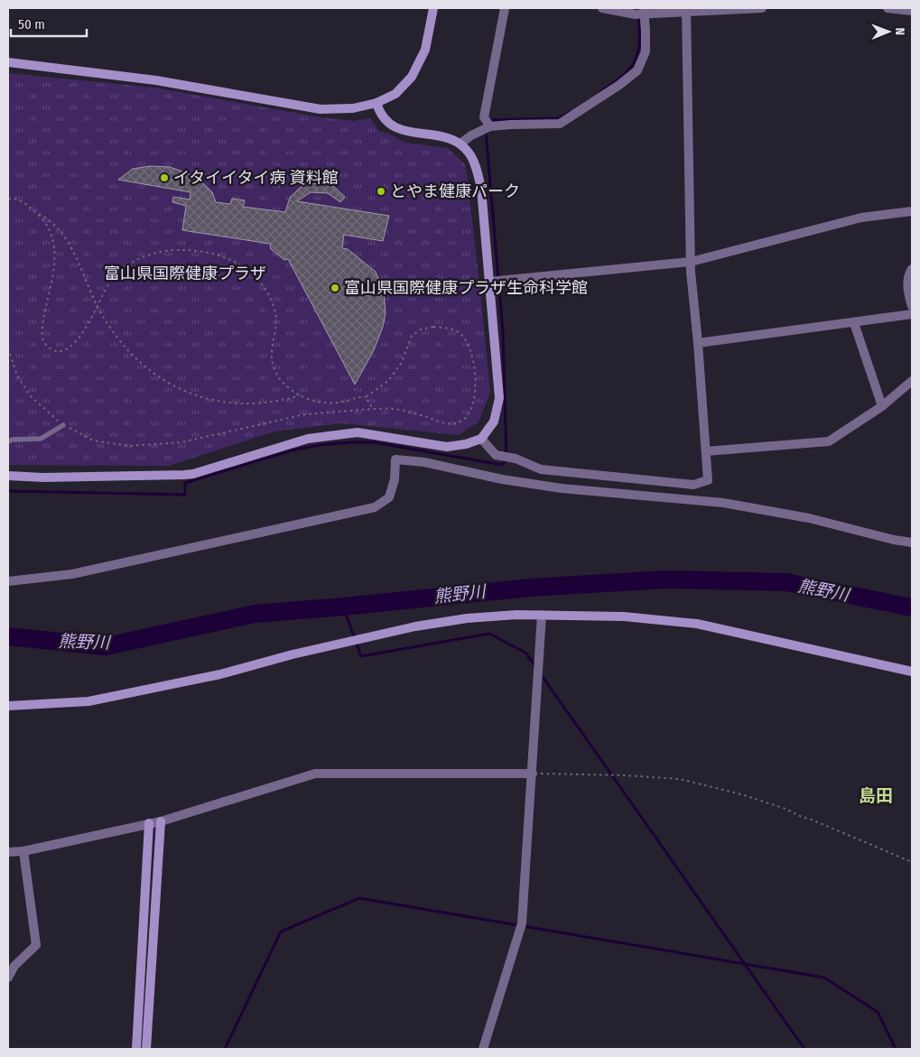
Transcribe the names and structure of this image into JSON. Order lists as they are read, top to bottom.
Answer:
{
  "districts": ["島田"],
  "water": ["熊野川"],
  "parks": ["富山県国際健康プラザ"],
  "places": ["イタイイタイ病 資料館", "とやま健康パーク", "富山県国際健康プラザ生命科学館"],
  "scale_bar": "50 m",
  "north": "right"
}
